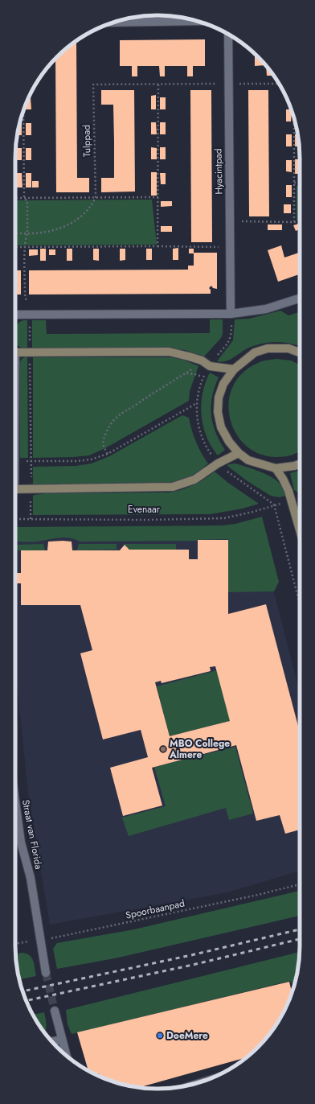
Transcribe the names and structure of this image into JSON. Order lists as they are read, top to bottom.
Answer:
{
  "streets": {
    "street": ["Hyacintpad", "Straat van Florida"],
    "path": ["Tulppad", "Evenaar", "Spoorbaanpad"]
  },
  "crossings": [
    ["Straat van Florida", "Spoorbaanpad"]
  ],
  "places": ["MBO College Almere", "DoeMere"]
}
